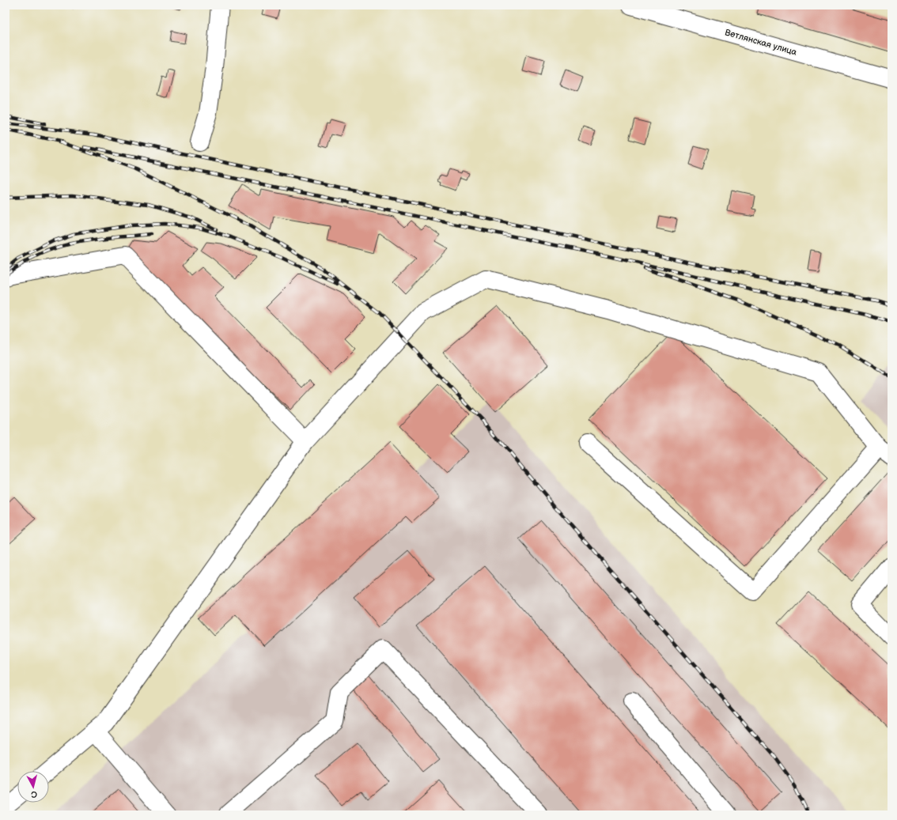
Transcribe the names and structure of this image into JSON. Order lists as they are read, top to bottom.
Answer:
{
  "streets": {
    "street": ["Ветлянская улица"]
  },
  "north": "bottom"
}
